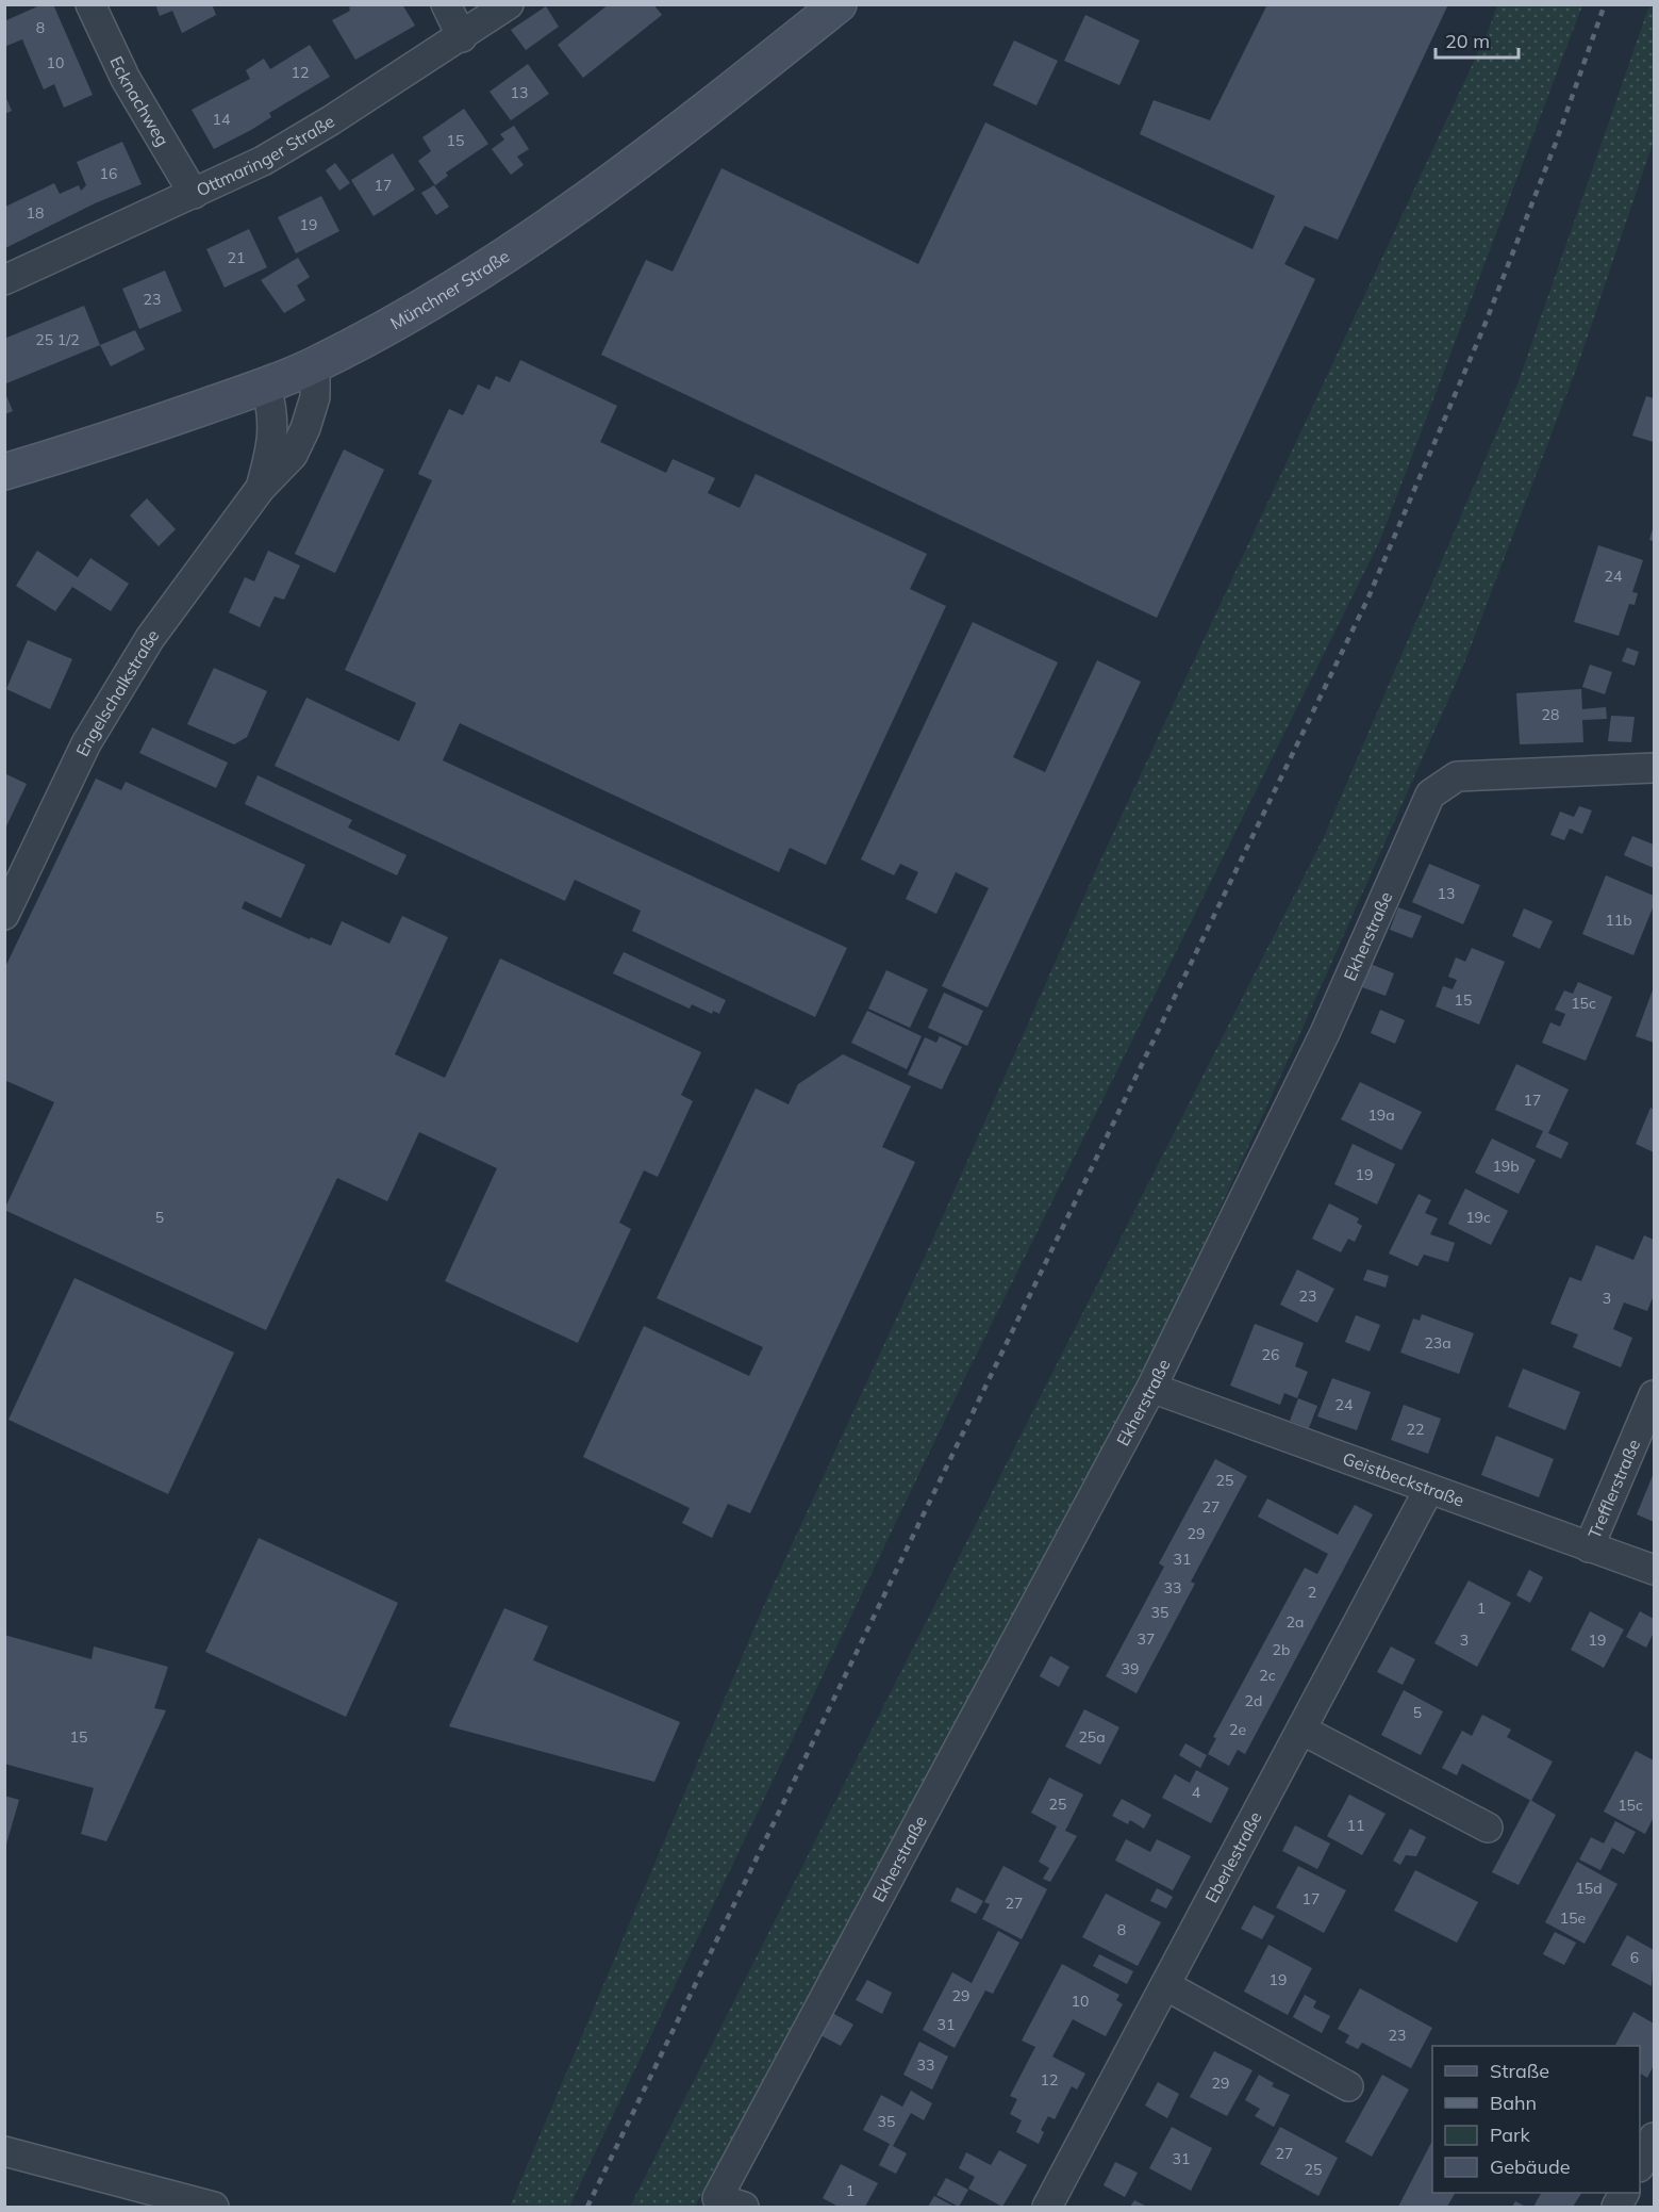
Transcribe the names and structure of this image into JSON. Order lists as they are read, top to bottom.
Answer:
{
  "streets": {
    "main road": ["Münchner Straße"],
    "street": [
      "Ecknachweg",
      "Ottmaringer Straße",
      "Engelschalkstraße",
      "Ekherstraße",
      "Geistbeckstraße",
      "Trefflerstraße",
      "Eberlestraße"
    ]
  },
  "crossings": [
    ["Ecknachweg", "Ottmaringer Straße"],
    ["Münchner Straße", "Engelschalkstraße"],
    ["Ekherstraße", "Geistbeckstraße"],
    ["Geistbeckstraße", "Trefflerstraße"],
    ["Geistbeckstraße", "Eberlestraße"]
  ],
  "house_numbers": [
    "8",
    "10",
    "12",
    "13",
    "14",
    "15",
    "16",
    "17",
    "18",
    "19",
    "21",
    "23",
    "25 1/2",
    "24",
    "28",
    "13",
    "11b",
    "15",
    "15c",
    "17",
    "19a",
    "19b",
    "19",
    "5",
    "19c",
    "23",
    "3",
    "23a",
    "26",
    "24",
    "22",
    "25",
    "27",
    "29",
    "31",
    "33",
    "2",
    "1",
    "35",
    "2a",
    "37",
    "3",
    "19",
    "2b",
    "39",
    "2c",
    "2d",
    "5",
    "2e",
    "15",
    "25a",
    "4",
    "25",
    "15c",
    "11",
    "15d",
    "17",
    "27",
    "15e",
    "8",
    "6",
    "19",
    "29",
    "10",
    "31",
    "23",
    "33",
    "12",
    "29",
    "35",
    "27",
    "31",
    "25",
    "1"
  ],
  "legend": [
    "Straße",
    "Bahn",
    "Park",
    "Gebäude"
  ],
  "scale_bar": "20 m"
}
